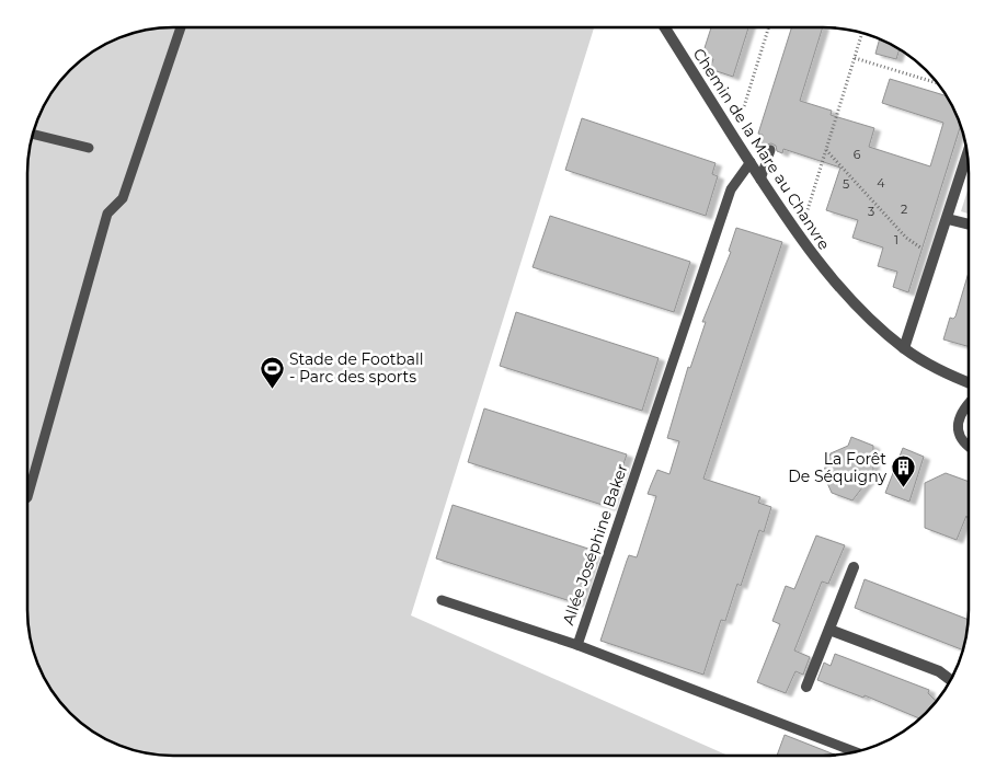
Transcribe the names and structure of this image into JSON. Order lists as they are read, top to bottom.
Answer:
{
  "streets": {
    "street": ["Chemin de la Mare au Chanvre"],
    "lane": ["Allée Joséphine Baker"]
  },
  "crossings": [
    ["Chemin de la Mare au Chanvre", "Allée Joséphine Baker"]
  ],
  "places": {
    "sports": ["Stade de Football - Parc des sports"],
    "building": ["La Forêt De Séquigny"]
  },
  "house_numbers": [
    "6",
    "4",
    "5",
    "2",
    "3",
    "1"
  ]
}
